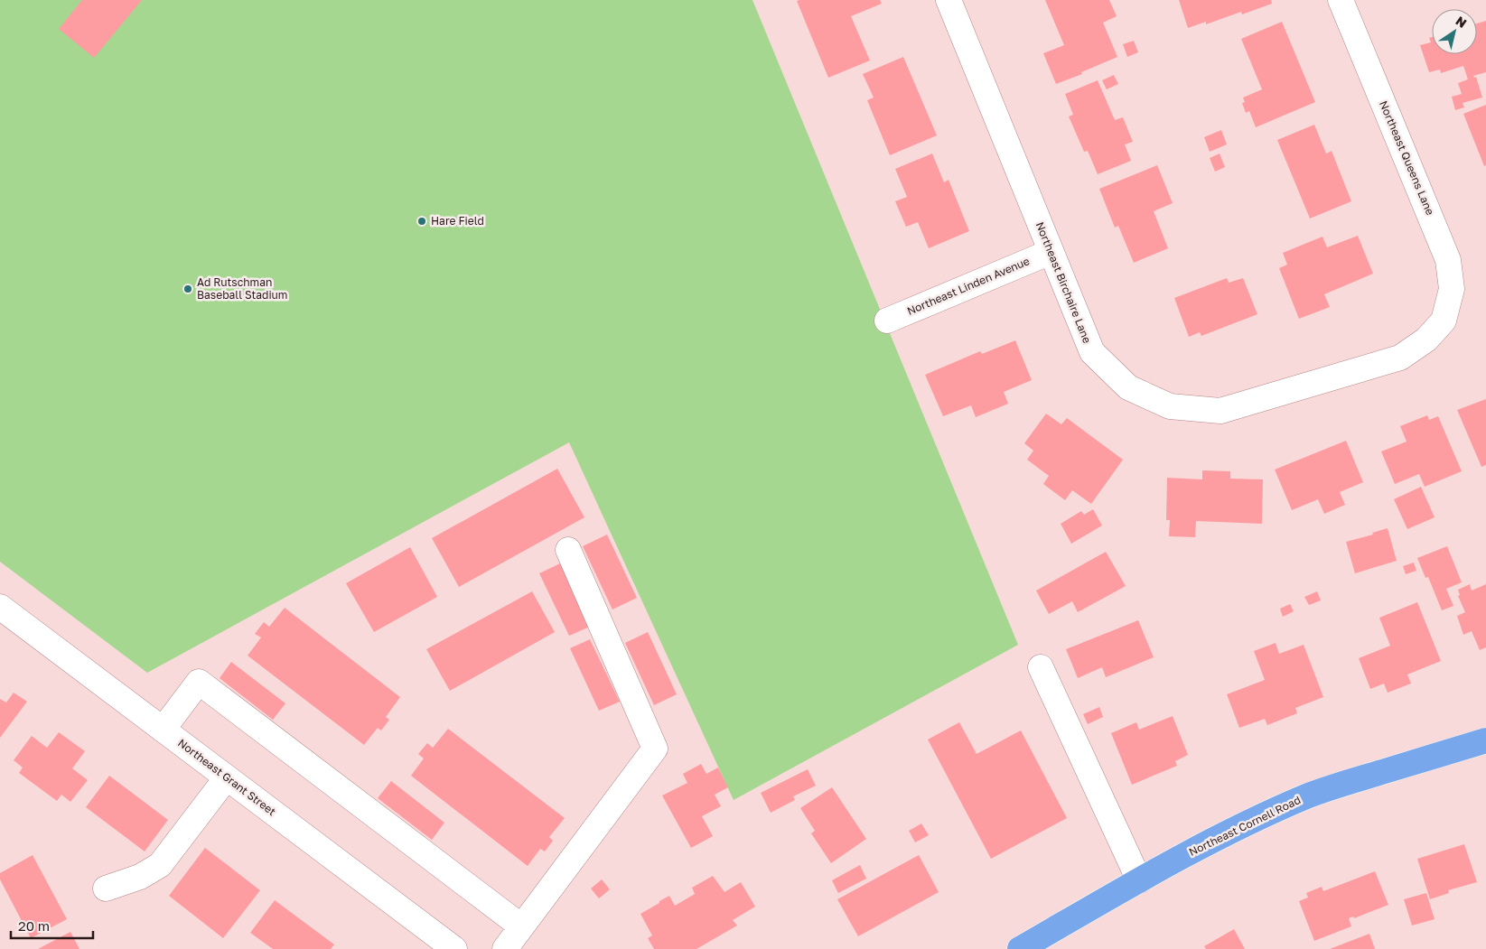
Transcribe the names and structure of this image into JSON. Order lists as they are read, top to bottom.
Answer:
{
  "streets": {
    "highway": ["Northeast Cornell Road"],
    "street": [
      "Northeast Queens Lane",
      "Northeast Birchaire Lane",
      "Northeast Linden Avenue",
      "Northeast Grant Street"
    ]
  },
  "crossings": [
    ["Northeast Queens Lane", "Northeast Birchaire Lane"],
    ["Northeast Birchaire Lane", "Northeast Linden Avenue"]
  ],
  "places": ["Hare Field", "Ad Rutschman Baseball Stadium"],
  "scale_bar": "20 m",
  "north": "top right"
}
